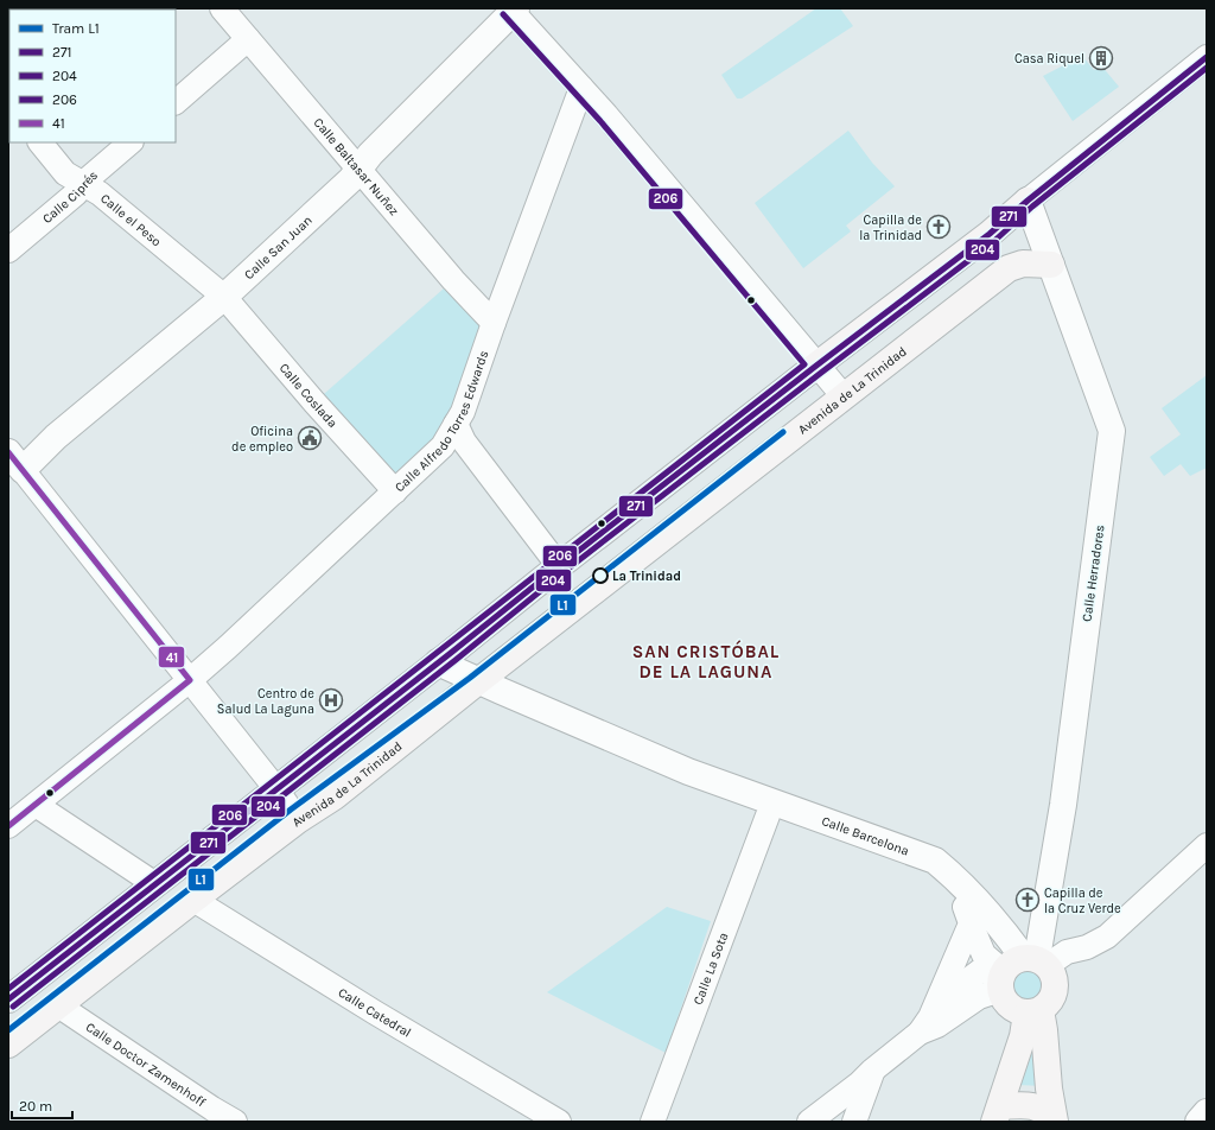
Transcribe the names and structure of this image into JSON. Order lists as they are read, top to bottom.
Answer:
{
  "streets": {
    "main road": ["Avenida de La Trinidad"],
    "street": [
      "Calle Baltasar Nuñez",
      "Calle Ciprés",
      "Calle el Peso",
      "Calle San Juan",
      "Calle Coslada",
      "Calle Alfredo Torres Edwards",
      "Calle Herradores",
      "Calle Barcelona",
      "Calle La Sota",
      "Calle Catedral",
      "Calle Doctor Zamenhoff"
    ]
  },
  "crossings": [
    ["Calle Baltasar Nuñez", "Calle San Juan"],
    ["Calle Baltasar Nuñez", "Calle Alfredo Torres Edwards"],
    ["Calle Ciprés", "Calle el Peso"],
    ["Calle el Peso", "Calle San Juan"],
    ["Calle el Peso", "Calle Coslada"],
    ["Calle San Juan", "Calle Coslada"],
    ["Avenida de La Trinidad", "Calle Herradores"],
    ["Avenida de La Trinidad", "Calle Barcelona"],
    ["Avenida de La Trinidad", "Calle Catedral"],
    ["Avenida de La Trinidad", "Calle Doctor Zamenhoff"],
    ["Calle Coslada", "Calle Alfredo Torres Edwards"],
    ["Calle Herradores", "Calle Barcelona"],
    ["Calle Barcelona", "Calle La Sota"]
  ],
  "districts": ["SAN CRISTÓBAL DE LA LAGUNA"],
  "places": {
    "building": ["Casa Riquel"],
    "church": ["Capilla de la Trinidad", "Capilla de la Cruz Verde"],
    "public building": ["Oficina de empleo"],
    "other": ["La Trinidad"],
    "hospital": ["Centro de Salud La Laguna"]
  },
  "lines": [
    "transit line 206",
    "transit line 271",
    "transit line 204",
    "tram line L1",
    "transit line 41"
  ],
  "legend": [
    "Tram L1",
    "271",
    "204",
    "206",
    "41"
  ],
  "scale_bar": "20 m"
}
